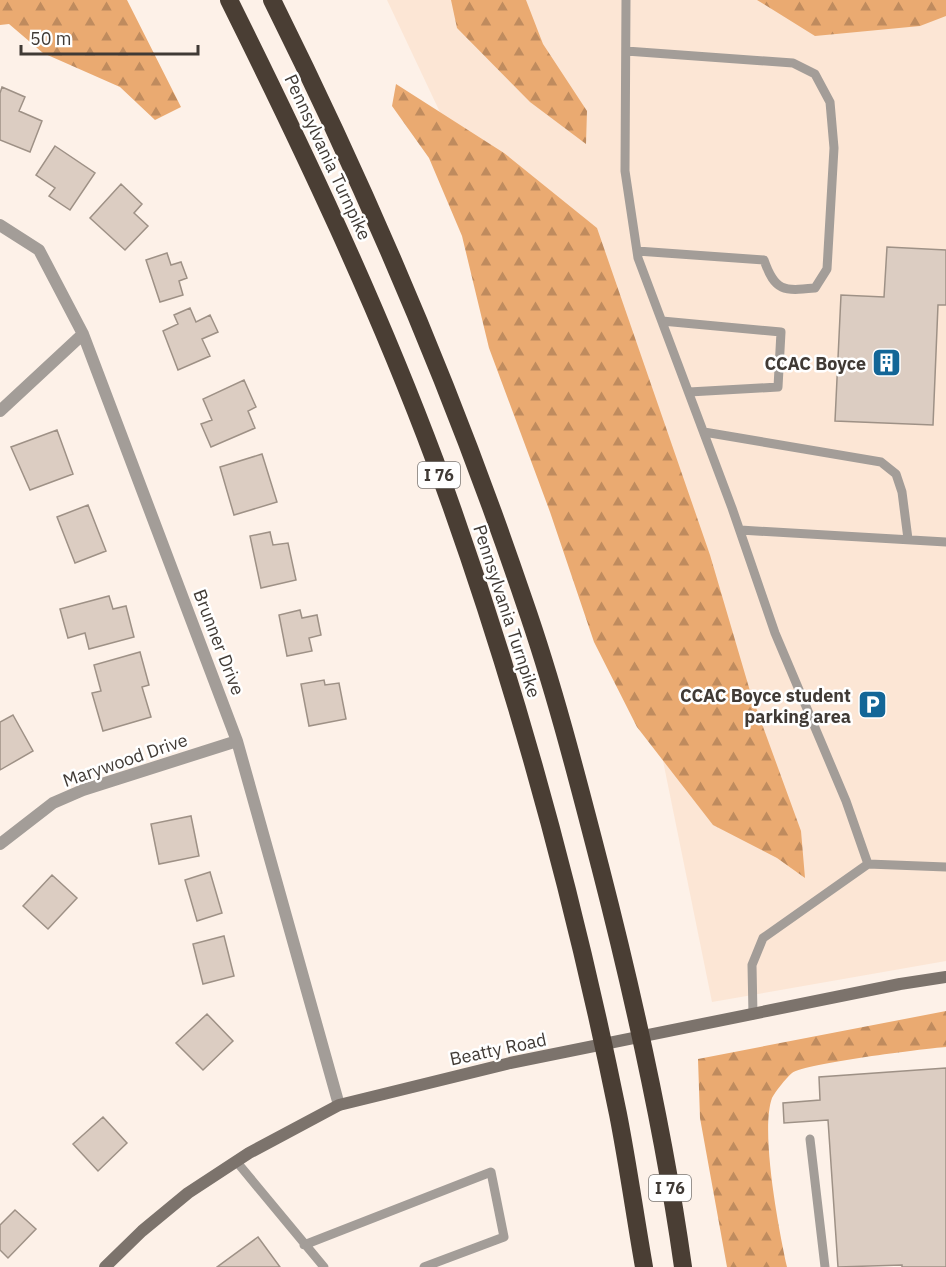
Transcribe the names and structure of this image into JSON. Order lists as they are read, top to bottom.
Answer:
{
  "streets": {
    "highway": ["Pennsylvania Turnpike", "I 76"],
    "street": ["Brunner Drive", "Marywood Drive", "Beatty Road"]
  },
  "crossings": [
    ["Brunner Drive", "Marywood Drive"],
    ["Brunner Drive", "Beatty Road"]
  ],
  "places": {
    "building": ["CCAC Boyce"],
    "parking": ["CCAC Boyce student parking area"]
  },
  "scale_bar": "50 m"
}
